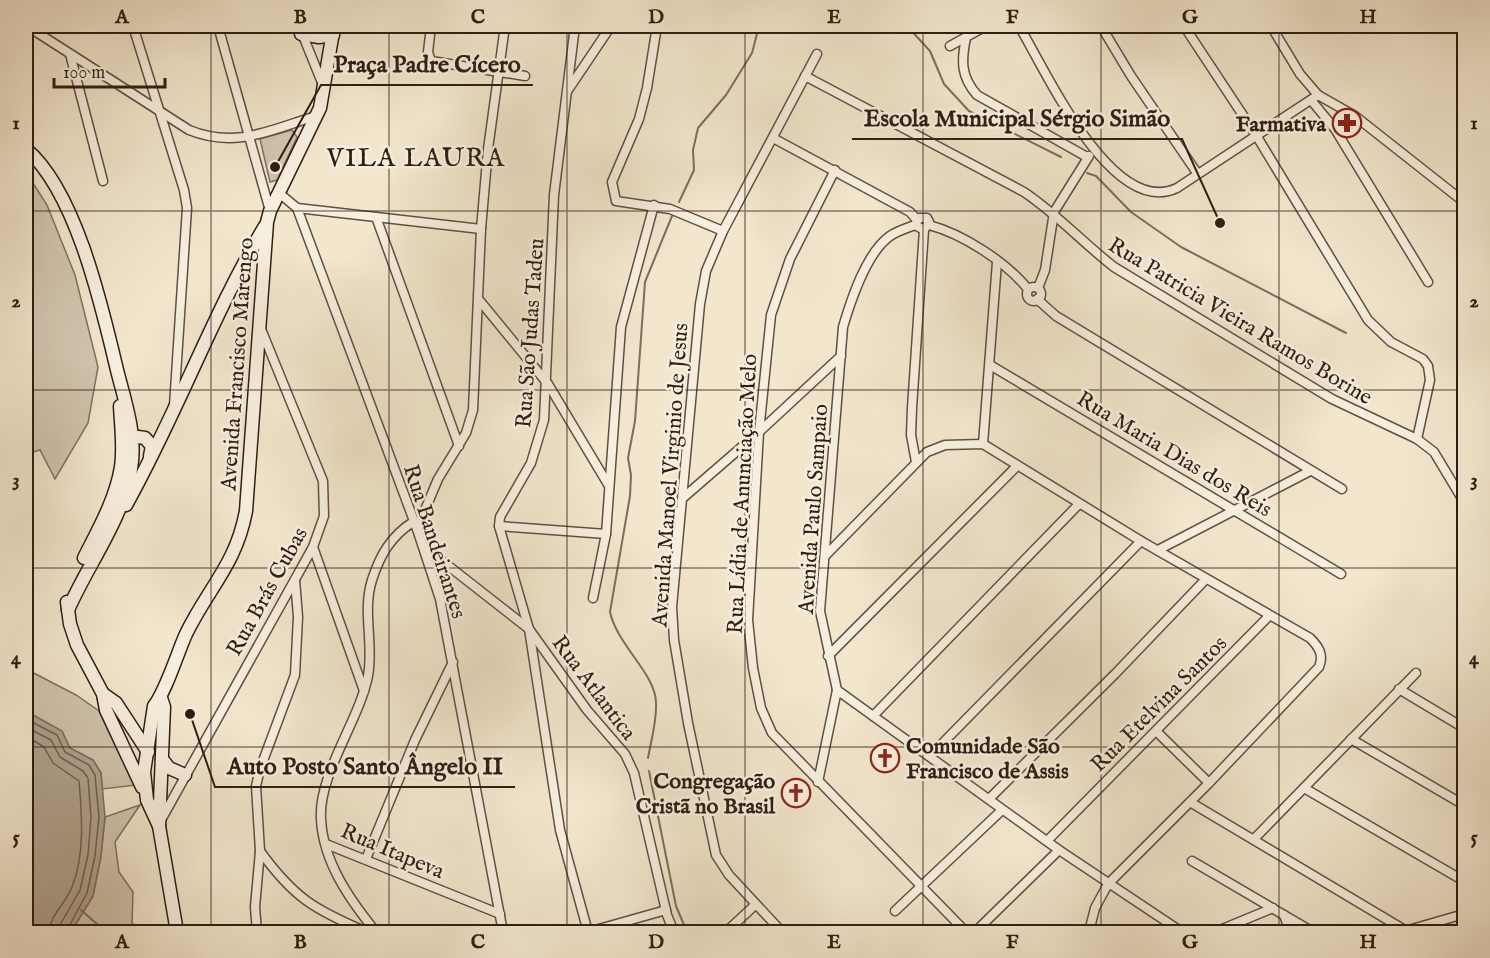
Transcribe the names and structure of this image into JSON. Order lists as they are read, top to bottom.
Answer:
{
  "streets": {
    "main road": ["Avenida Francisco Marengo"],
    "street": [
      "Rua Patricia Vieira Ramos Borine",
      "Rua São Judas Tadeu",
      "Rua Maria Dias dos Reis",
      "Avenida Manoel Virginio de Jesus",
      "Rua Lídia de Anunciação Melo",
      "Avenida Paulo Sampaio",
      "Rua Bandeirantes",
      "Rua Brás Cubas",
      "Rua Atlantica",
      "Rua Etelvina Santos",
      "Rua Itapeva"
    ]
  },
  "crossings": [
    ["Rua Patricia Vieira Ramos Borine", "Avenida Manoel Virginio de Jesus"],
    ["Avenida Francisco Marengo", "Rua Brás Cubas"],
    ["Rua Bandeirantes", "Rua Atlantica"],
    ["Rua Bandeirantes", "Rua Itapeva"]
  ],
  "districts": ["VILA LAURA"],
  "places": {
    "pharmacy": ["Farmativa"],
    "other": ["Praça Padre Cícero", "Escola Municipal Sérgio Simão", "Auto Posto Santo Ângelo II"],
    "church": ["Comunidade São Francisco de Assis", "Congregação Cristã no Brasil"]
  },
  "scale_bar": "100 m",
  "grid": {
    "columns": [
      "A",
      "B",
      "C",
      "D",
      "E",
      "F",
      "G",
      "H"
    ],
    "rows": [
      "1",
      "2",
      "3",
      "4",
      "5"
    ]
  }
}
